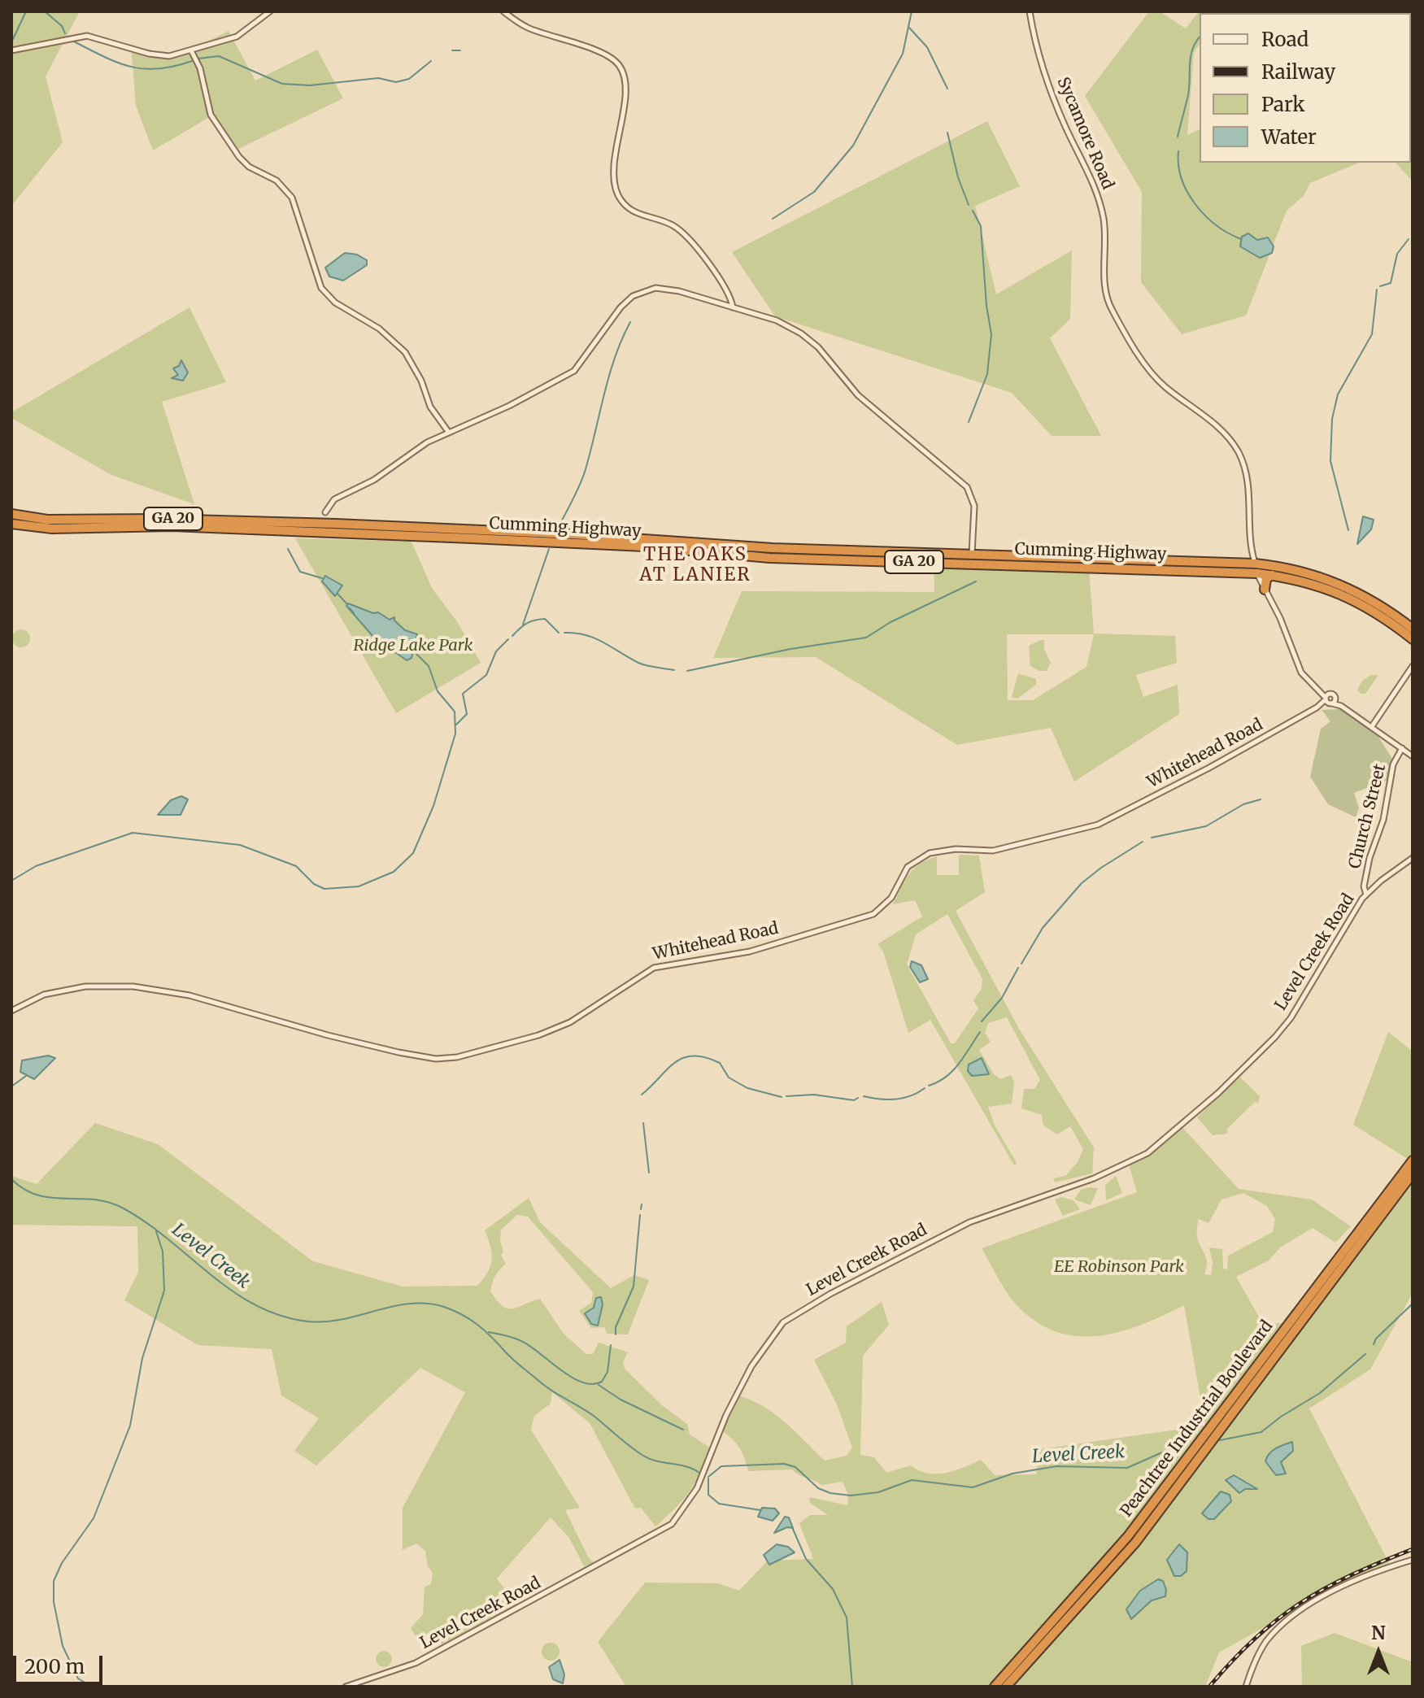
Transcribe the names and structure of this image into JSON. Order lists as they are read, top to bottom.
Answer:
{
  "streets": {
    "highway": ["GA 20", "Cumming Highway", "Peachtree Industrial Boulevard"],
    "street": [
      "Sycamore Road",
      "Whitehead Road",
      "Church Street",
      "Level Creek Road"
    ]
  },
  "crossings": [
    ["Sycamore Road", "Cumming Highway"],
    ["Sycamore Road", "Whitehead Road"],
    ["Church Street", "Level Creek Road"]
  ],
  "districts": ["THE OAKS AT LANIER"],
  "water": ["Level Creek"],
  "parks": ["Ridge Lake Park", "EE Robinson Park"],
  "legend": [
    "Road",
    "Railway",
    "Park",
    "Water"
  ],
  "scale_bar": "200 m",
  "north": "top"
}
